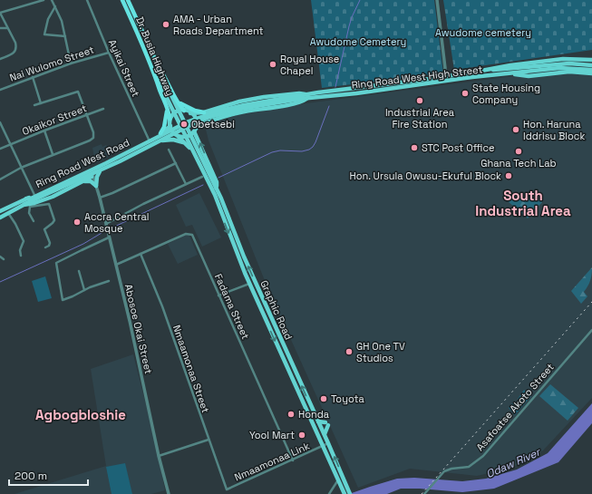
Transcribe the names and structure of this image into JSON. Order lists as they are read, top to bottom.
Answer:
{
  "streets": {
    "highway": ["Dr. Busia Highway"],
    "main road": ["Ring Road West High Street", "Ring Road West Road", "Graphic Road"],
    "street": [
      "Nai Wulomo Street",
      "Ayikai Street",
      "Okaikor Street",
      "Fadama Street",
      "Abosoe Okai Street",
      "Nmaamonaa Street",
      "Asafoatse Akoto Street",
      "Nmaamonaa Link"
    ]
  },
  "crossings": [
    ["Dr. Busia Highway", "Ring Road West Road"],
    ["Dr. Busia Highway", "Graphic Road"],
    ["Nai Wulomo Street", "Ayikai Street"],
    ["Ayikai Street", "Ring Road West Road"],
    ["Ring Road West Road", "Graphic Road"],
    ["Ring Road West Road", "Abosoe Okai Street"],
    ["Fadama Street", "Abosoe Okai Street"],
    ["Fadama Street", "Nmaamonaa Street"],
    ["Fadama Street", "Nmaamonaa Link"],
    ["Graphic Road", "Nmaamonaa Link"],
    ["Nmaamonaa Street", "Nmaamonaa Link"]
  ],
  "districts": ["South Industrial Area", "Agbogbloshie"],
  "water": ["Odaw River"],
  "parks": ["Awudome cemetery", "Awudome Cemetery"],
  "places": [
    "AMA - Urban Roads Department",
    "Royal House Chapel",
    "State Housing Company",
    "Industrial Area Fire Station",
    "Obetsebi",
    "Hon. Haruna Iddrisu Block",
    "STC Post Office",
    "Ghana Tech Lab",
    "Hon. Ursula Owusu-Ekuful Block",
    "Accra Central Mosque",
    "GH One TV Studios",
    "Toyota",
    "Honda",
    "Yoo! Mart"
  ],
  "scale_bar": "200 m"
}
